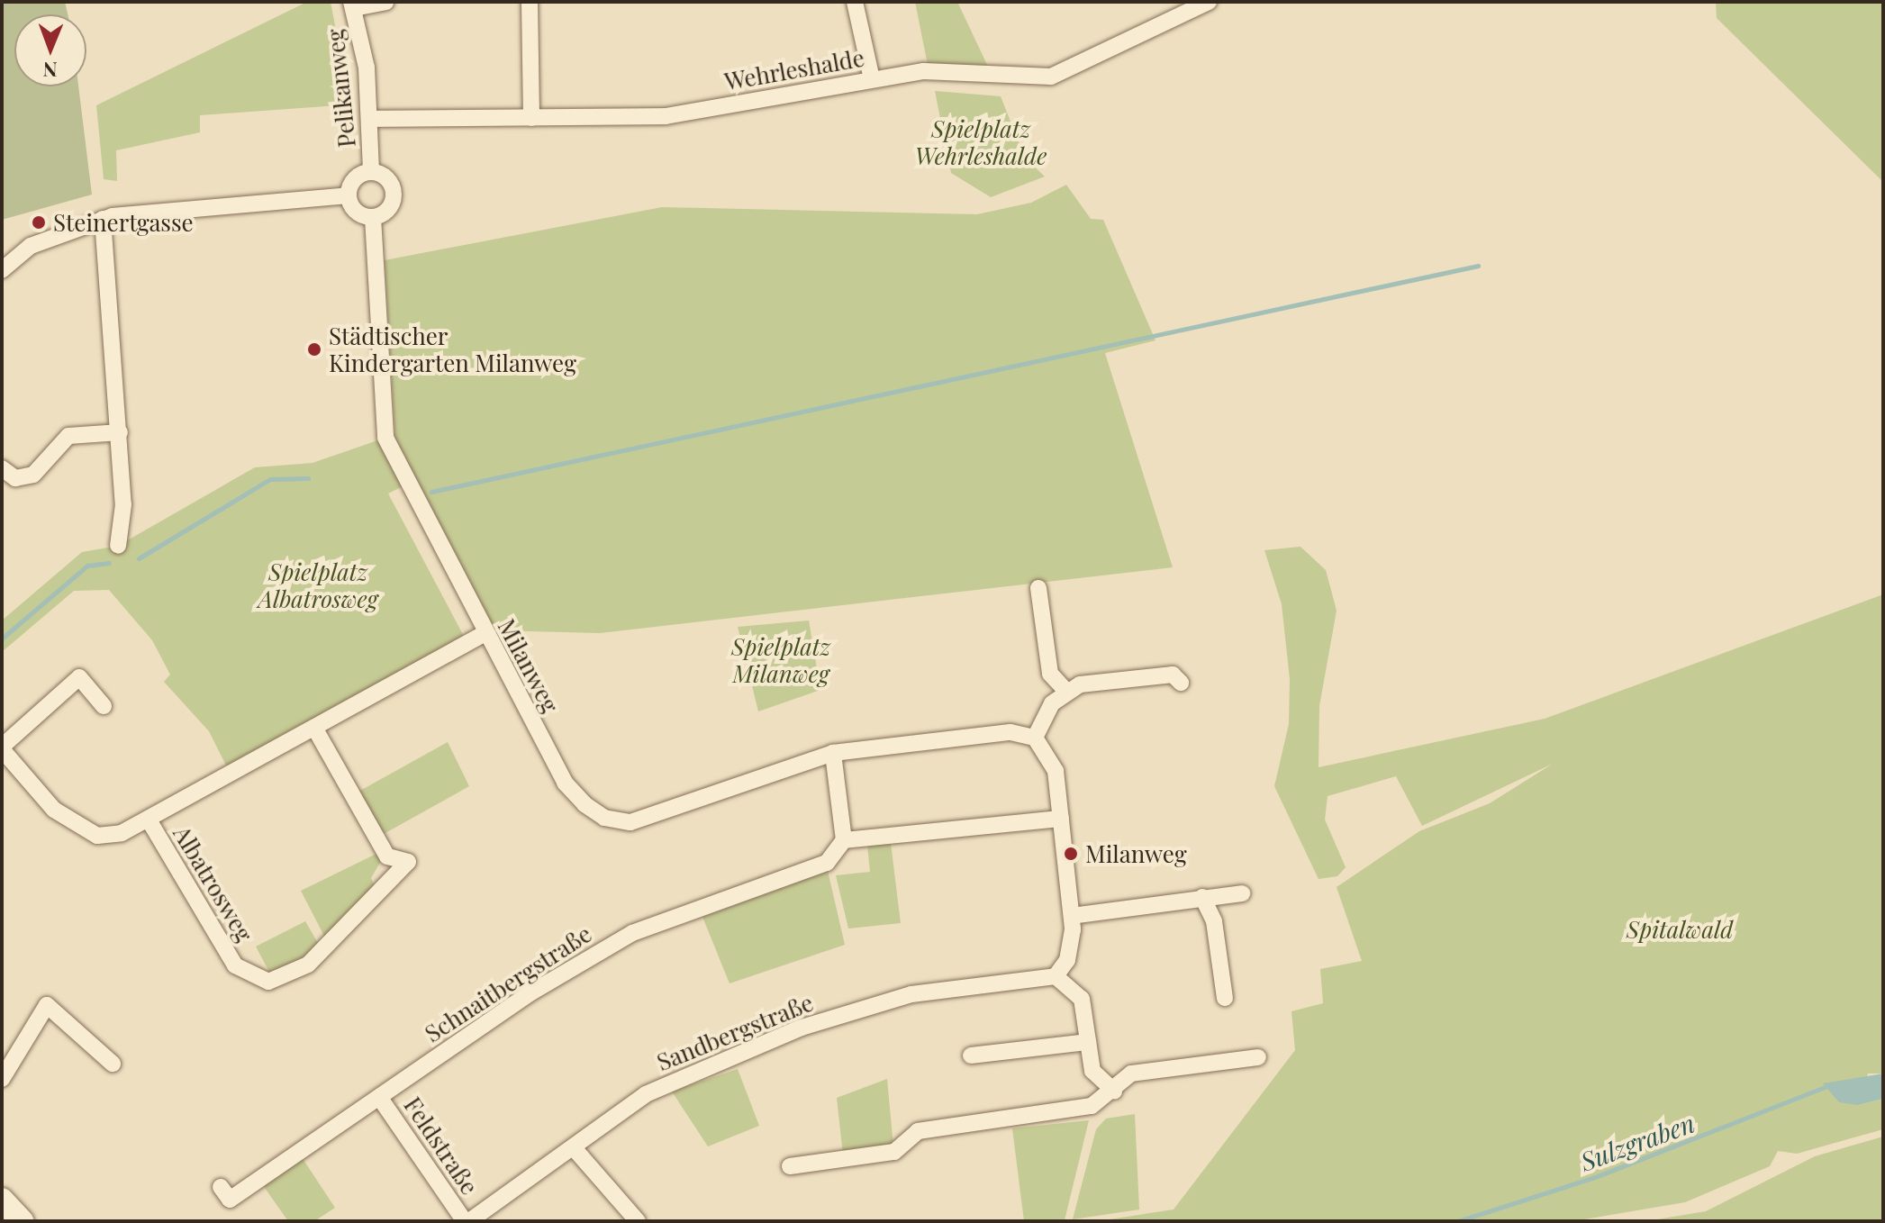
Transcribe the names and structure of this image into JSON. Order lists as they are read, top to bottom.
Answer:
{
  "streets": {
    "street": [
      "Wehrleshalde",
      "Pelikanweg",
      "Milanweg",
      "Albatrosweg",
      "Schnaitbergstraße",
      "Sandbergstraße",
      "Feldstraße"
    ]
  },
  "crossings": [
    ["Wehrleshalde", "Pelikanweg"],
    ["Pelikanweg", "Milanweg"],
    ["Milanweg", "Albatrosweg"],
    ["Schnaitbergstraße", "Feldstraße"],
    ["Sandbergstraße", "Feldstraße"]
  ],
  "water": ["Sulzgraben"],
  "parks": [
    "Spielplatz Wehrleshalde",
    "Spielplatz Albatrosweg",
    "Spielplatz Milanweg",
    "Spitalwald"
  ],
  "places": ["Steinertgasse", "Städtischer Kindergarten Milanweg", "Milanweg"],
  "north": "bottom"
}
